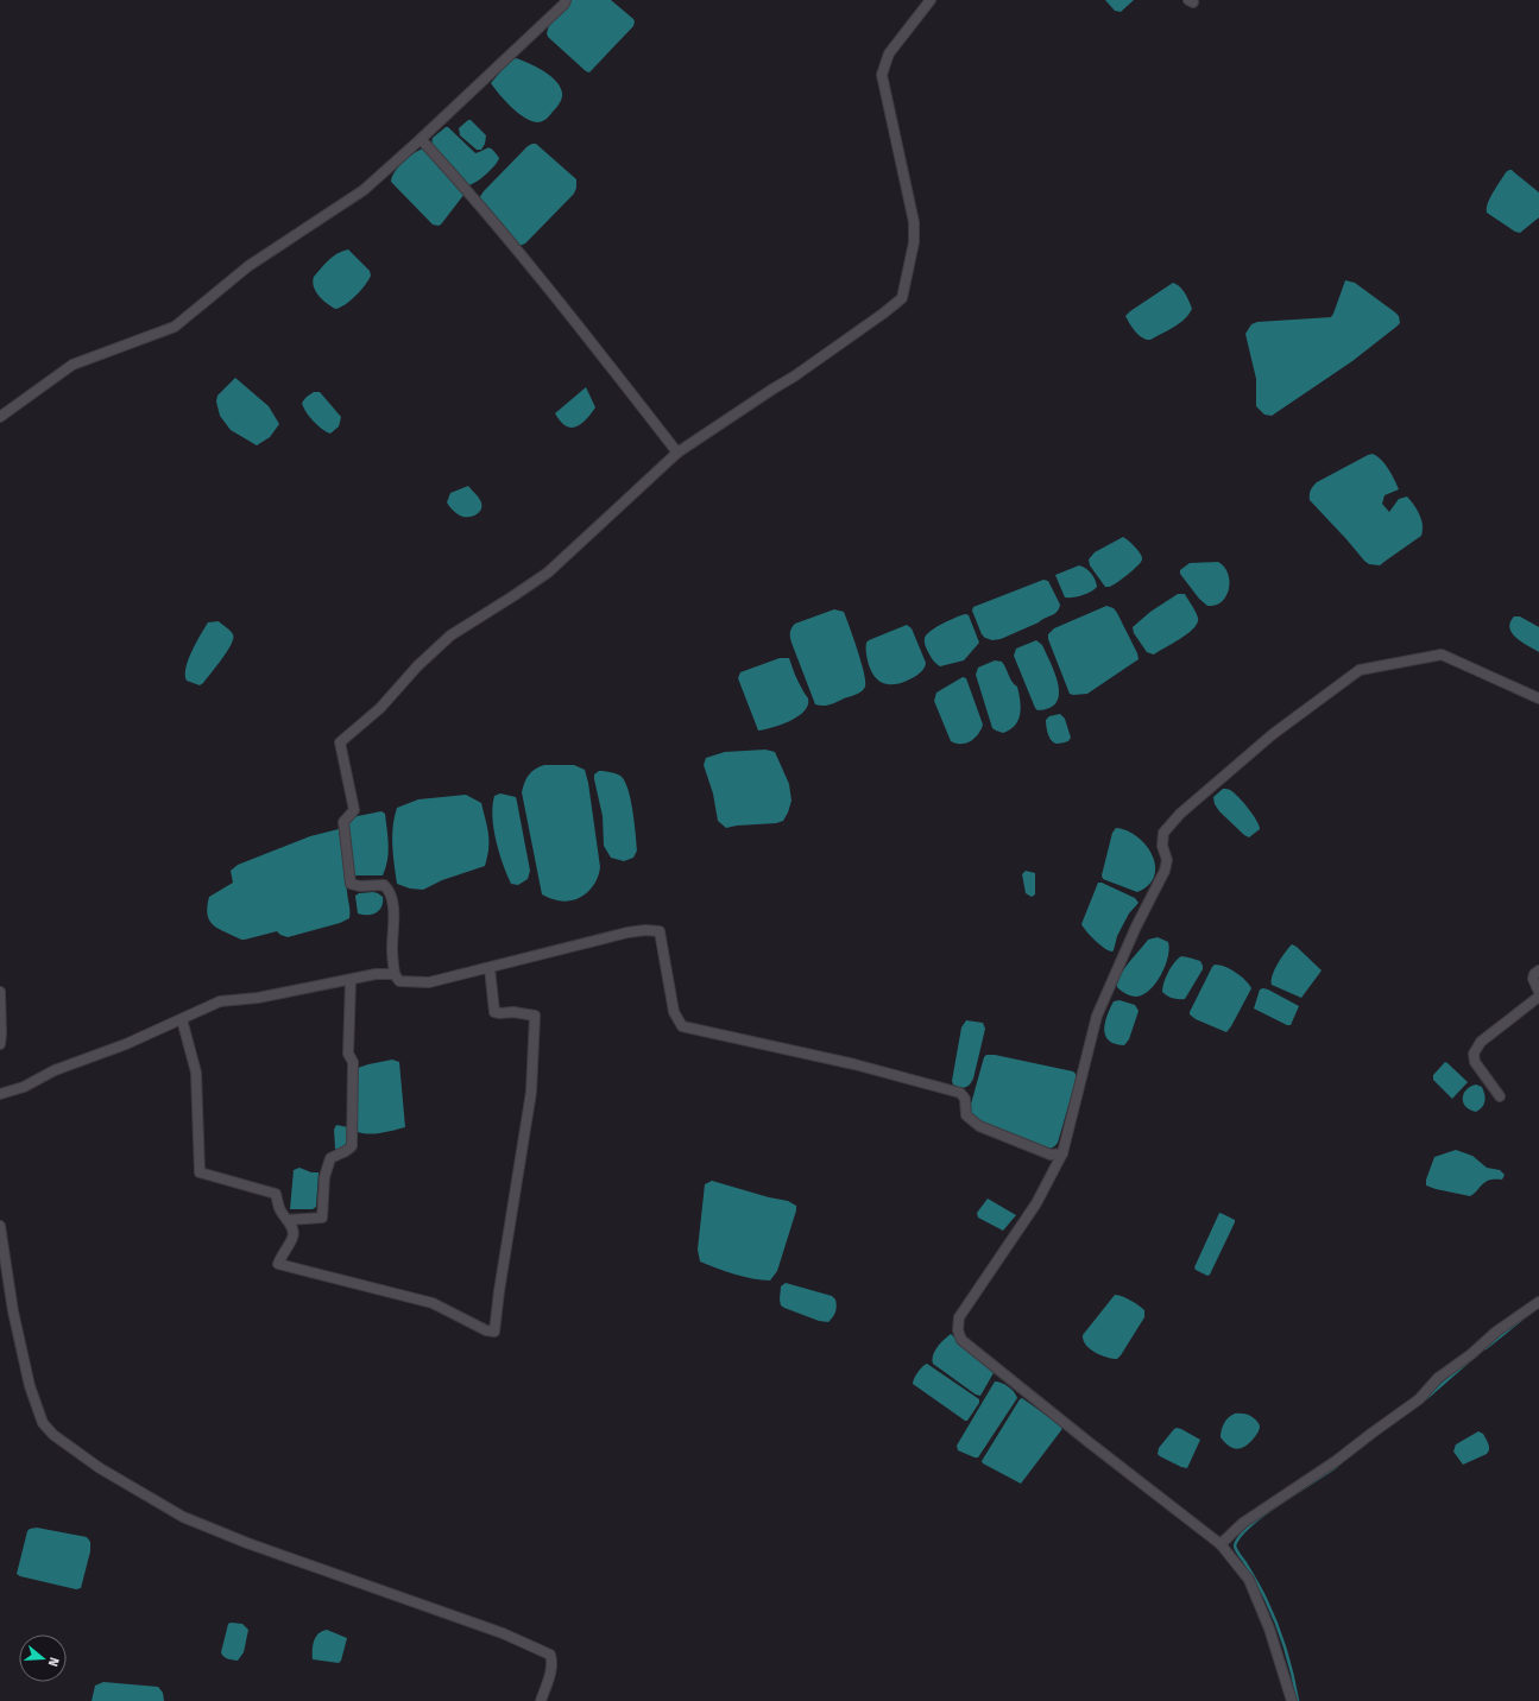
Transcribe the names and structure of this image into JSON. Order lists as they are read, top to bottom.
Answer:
{
  "north": "right"
}
